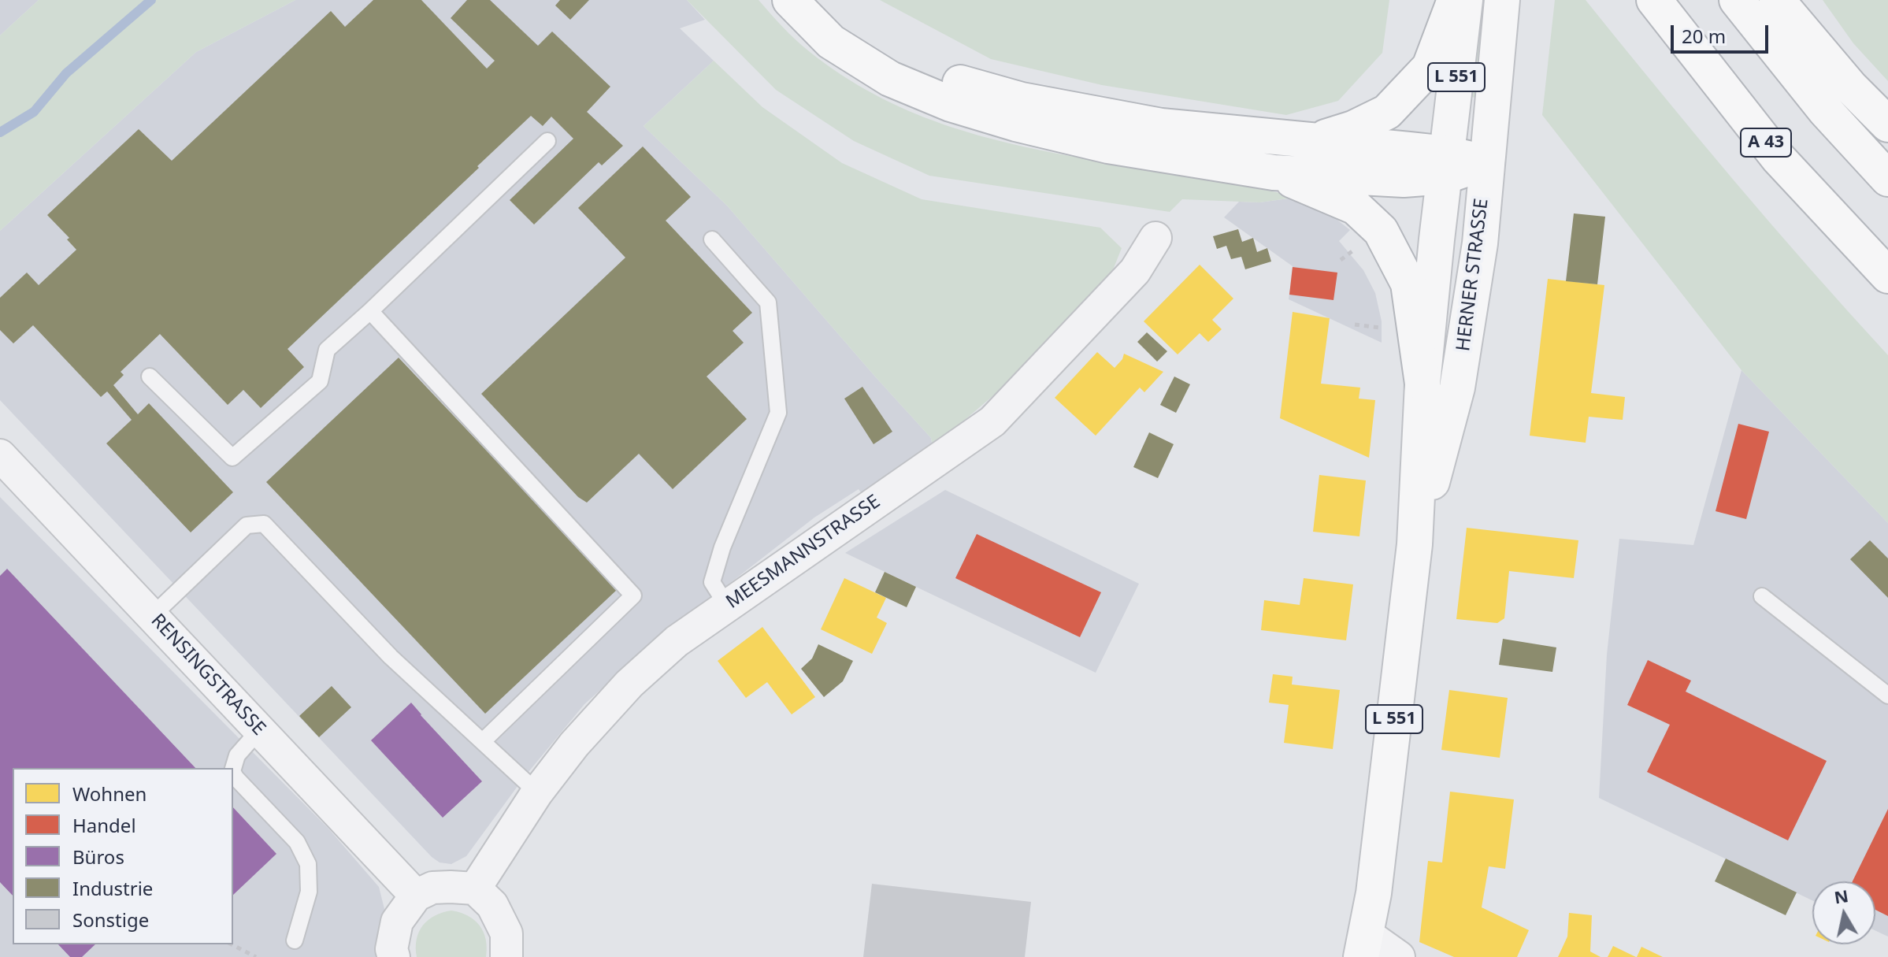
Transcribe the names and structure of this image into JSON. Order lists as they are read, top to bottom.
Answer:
{
  "streets": {
    "main road": ["L 551", "A 43", "HERNER STRASSE"],
    "street": ["MEESMANNSTRASSE", "RENSINGSTRASSE"]
  },
  "legend": [
    "Wohnen",
    "Handel",
    "Büros",
    "Industrie",
    "Sonstige"
  ],
  "scale_bar": "20 m",
  "north": "top"
}
